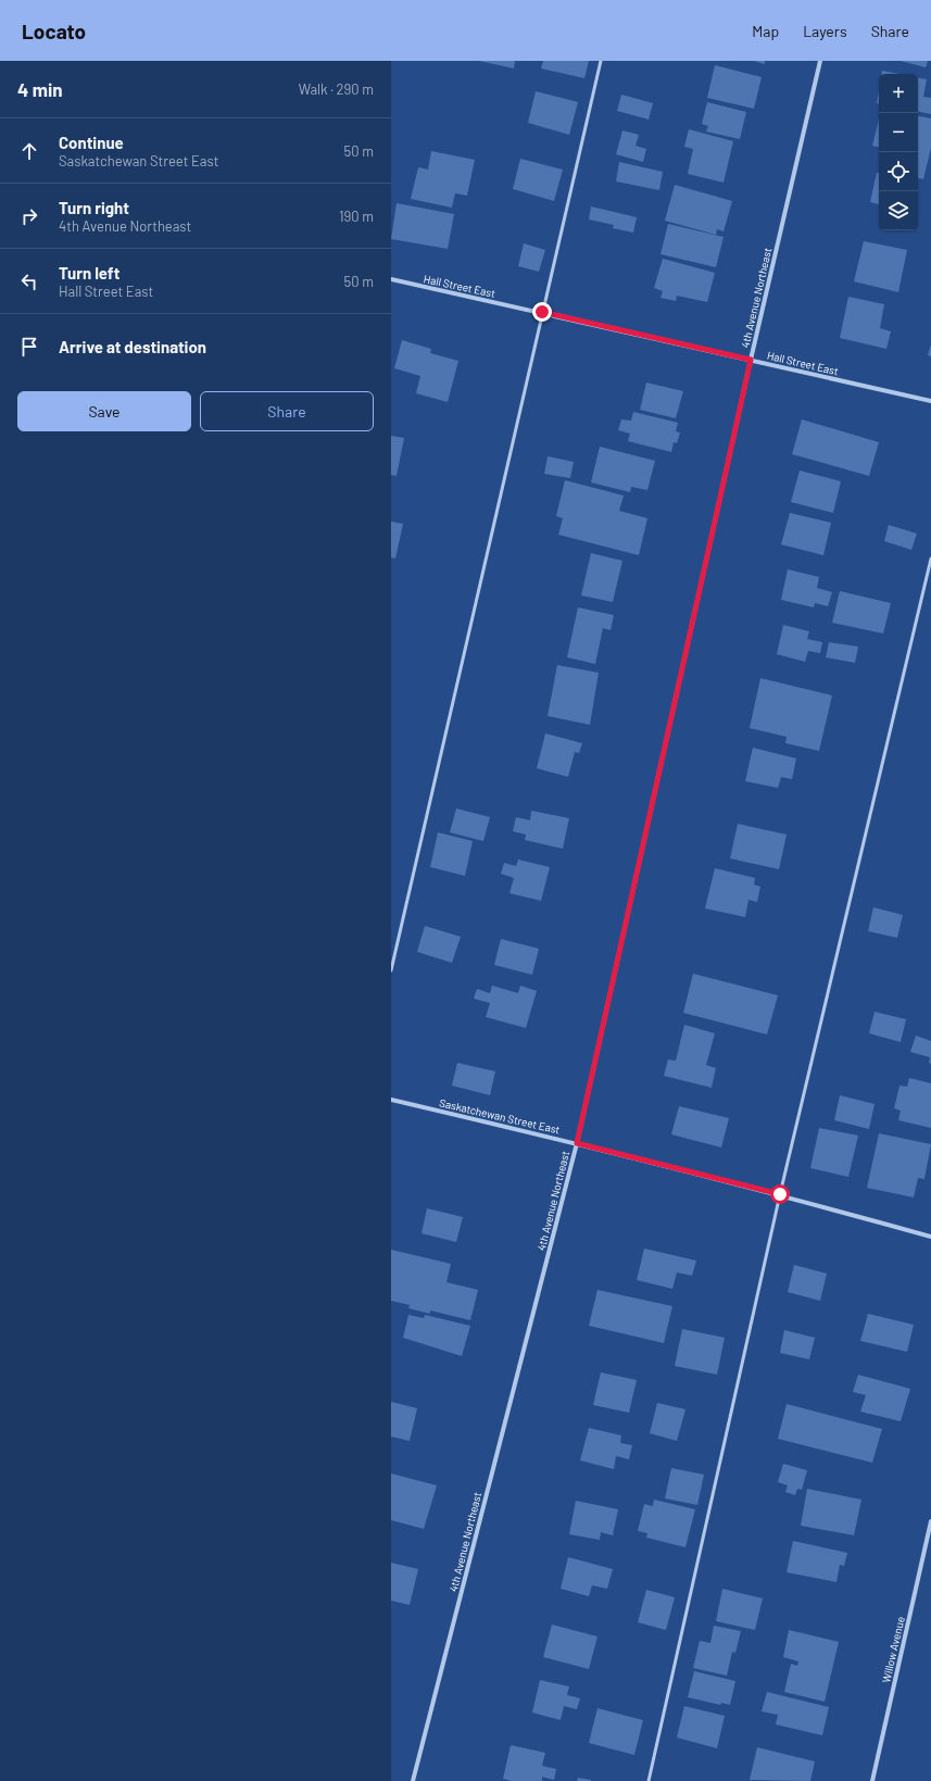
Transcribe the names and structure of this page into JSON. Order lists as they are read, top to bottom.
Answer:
{
  "streets": {
    "street": [
      "Hall Street East",
      "4th Avenue Northeast",
      "Saskatchewan Street East",
      "Willow Avenue"
    ]
  },
  "crossings": [
    ["Hall Street East", "4th Avenue Northeast"],
    ["4th Avenue Northeast", "Saskatchewan Street East"]
  ],
  "page": {
    "header": "Locato",
    "nav": ["Map", "Layers", "Share"],
    "heading": ["4 min", "Walk · 290 m"],
    "map_buttons": ["+", "−"],
    "list": [
      ["Continue", "Saskatchewan Street East", "50 m"],
      ["Turn right", "4th Avenue Northeast", "190 m"],
      ["Turn left", "Hall Street East", "50 m"],
      "Arrive at destination"
    ],
    "buttons": ["Save", "Share"]
  }
}
